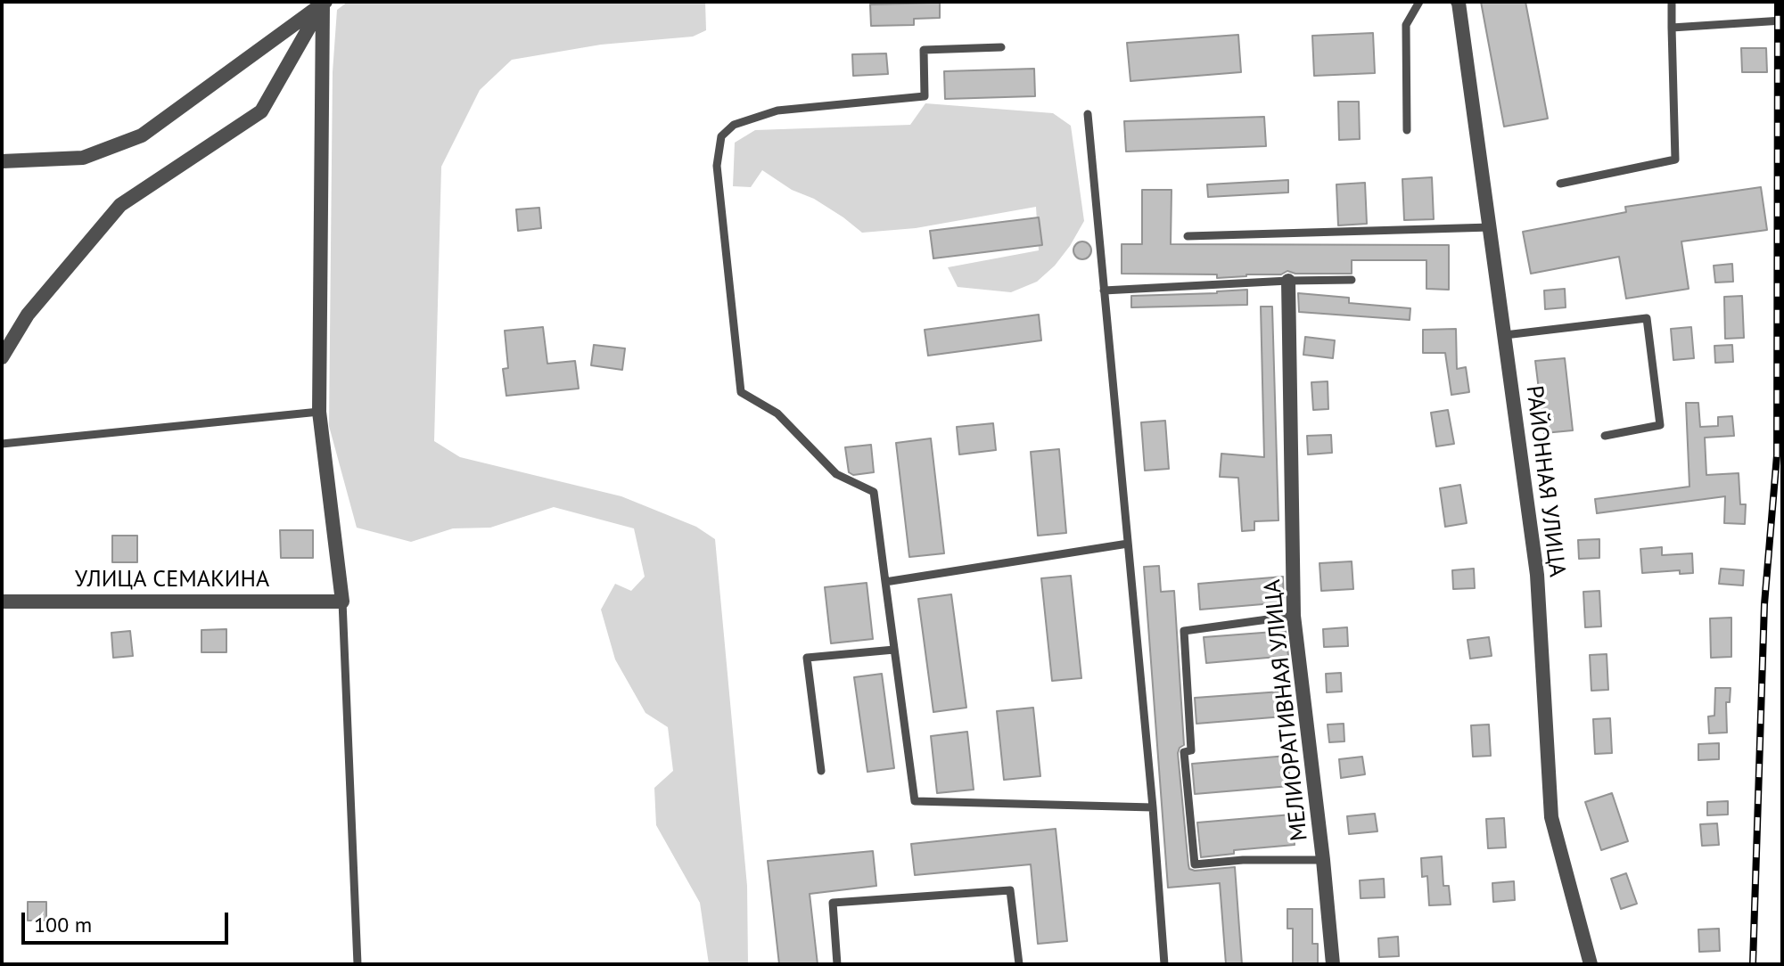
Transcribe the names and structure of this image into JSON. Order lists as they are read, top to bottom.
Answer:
{
  "streets": {
    "street": ["РАЙОННАЯ УЛИЦА", "УЛИЦА СЕМАКИНА", "МЕЛИОРАТИВНАЯ УЛИЦА"]
  },
  "scale_bar": "100 m"
}
